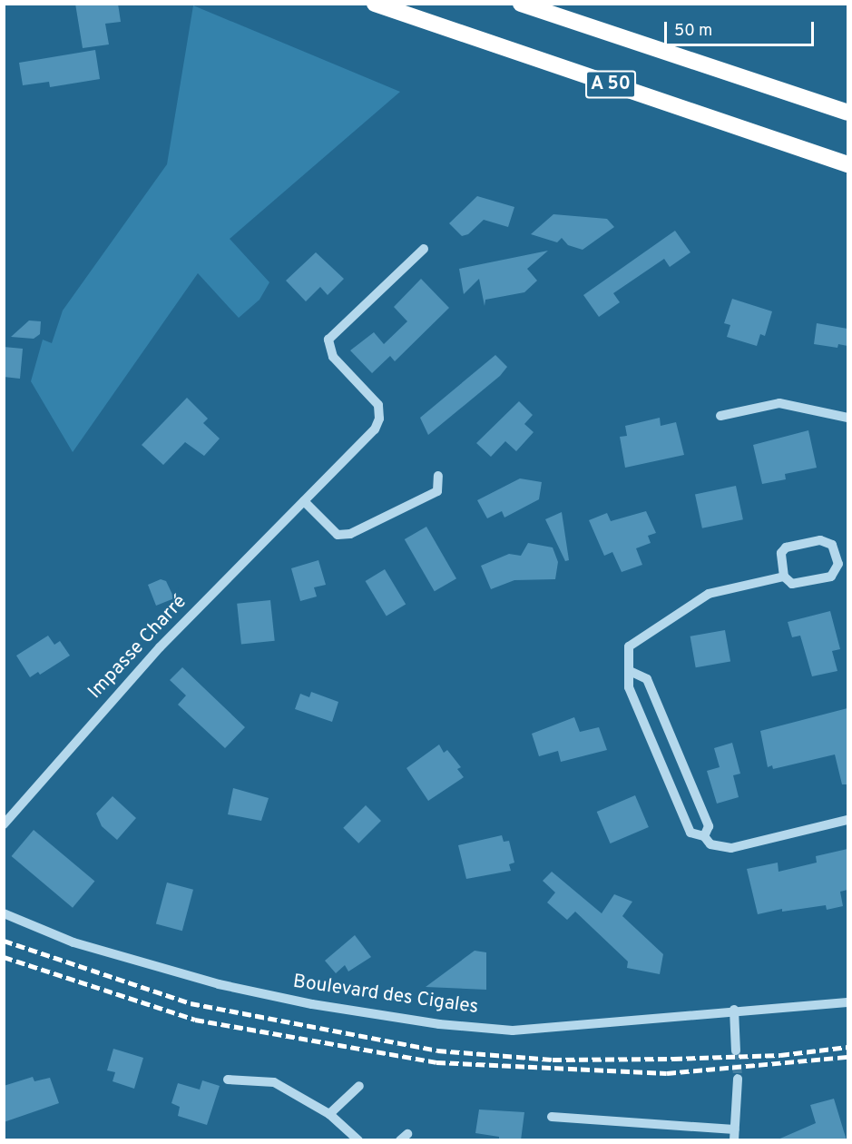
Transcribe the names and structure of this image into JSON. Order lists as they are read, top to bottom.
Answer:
{
  "streets": {
    "highway": ["A 50"],
    "street": ["Impasse Charré", "Boulevard des Cigales"]
  },
  "scale_bar": "50 m"
}
